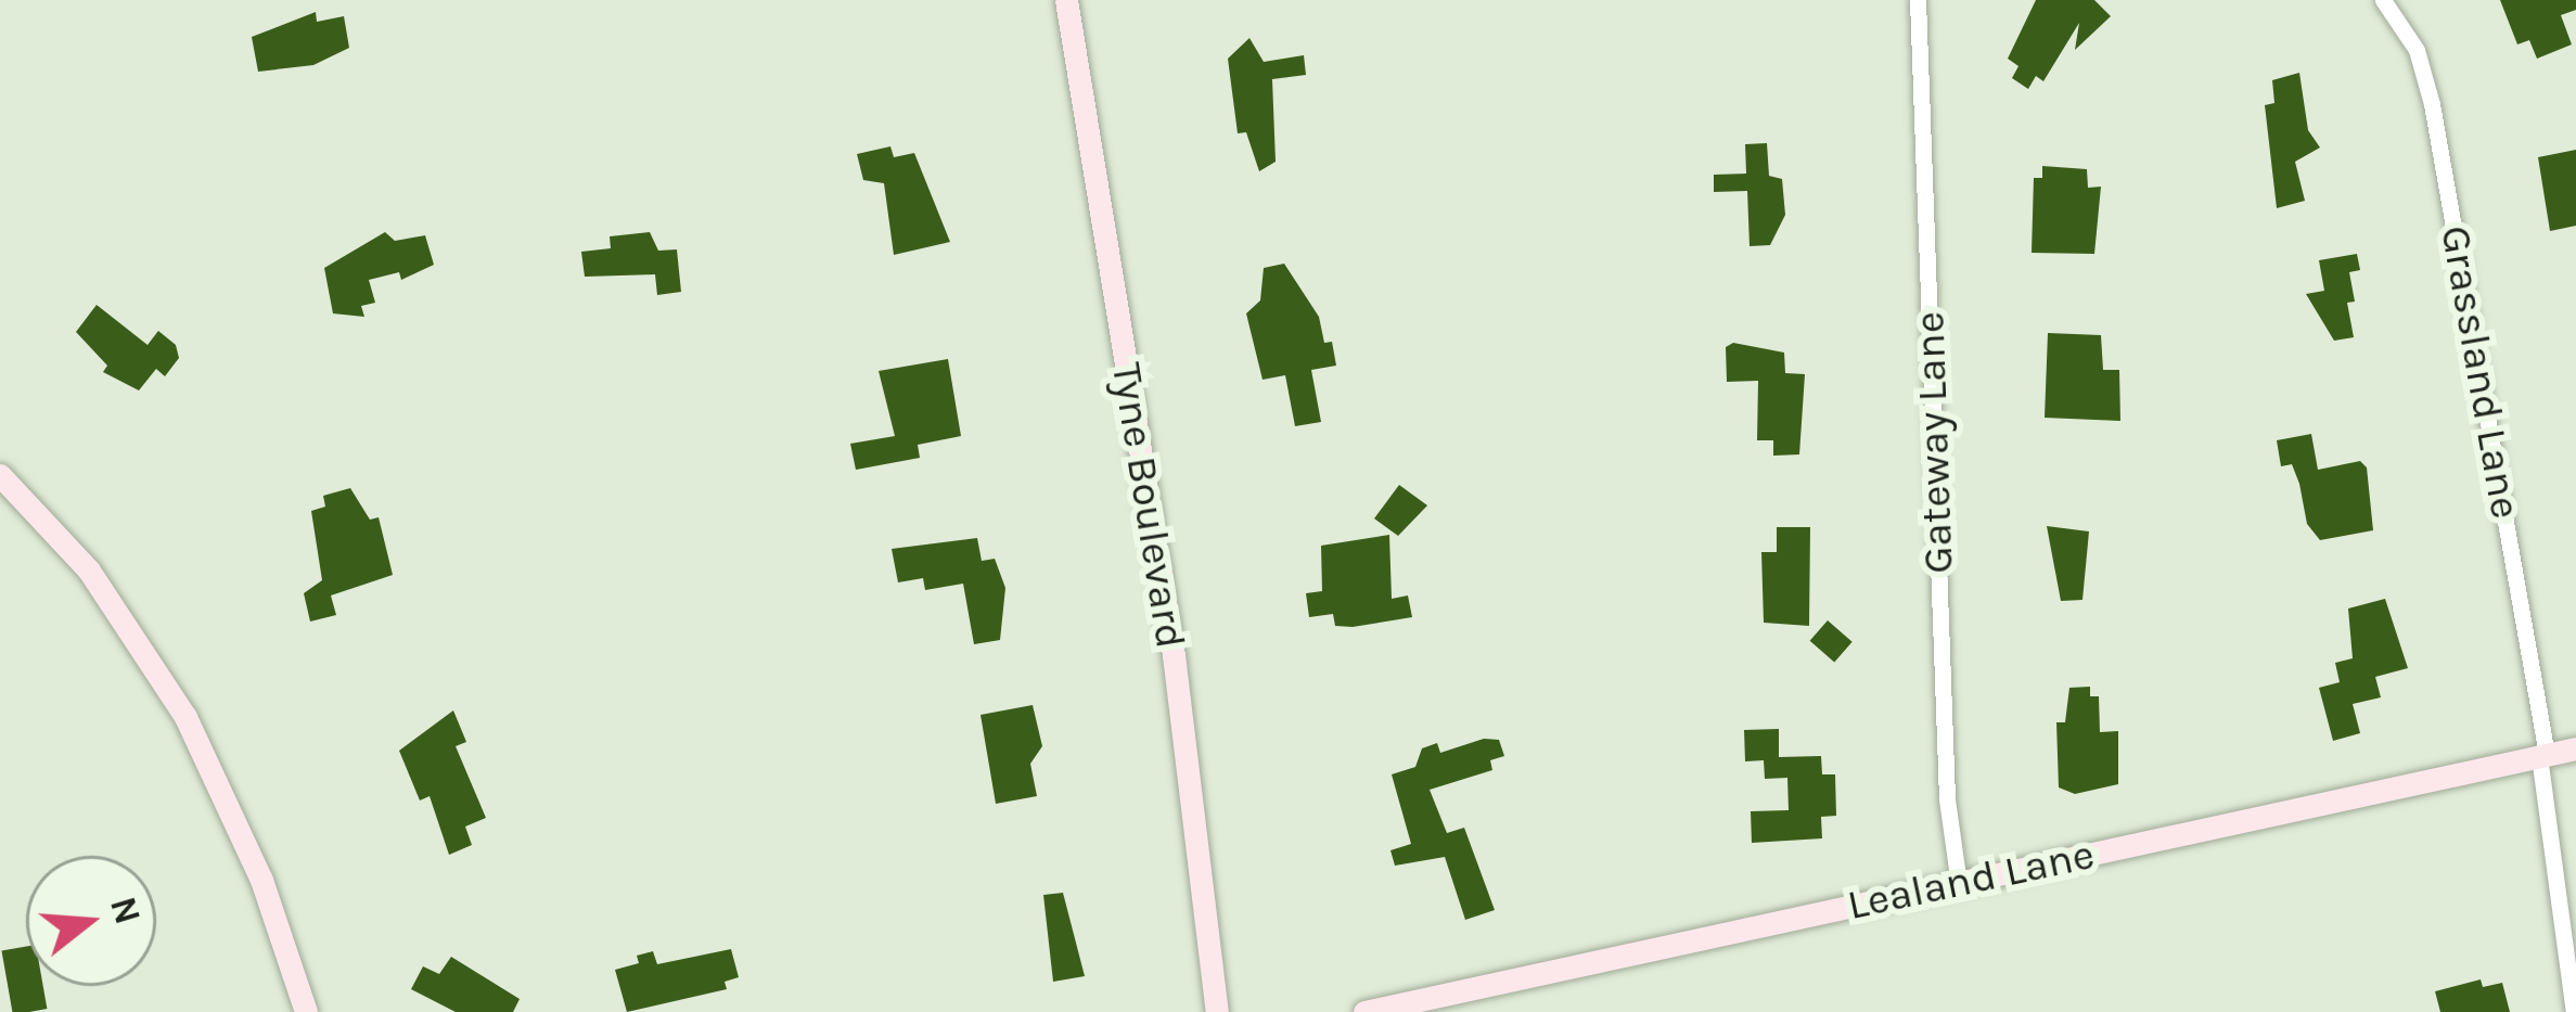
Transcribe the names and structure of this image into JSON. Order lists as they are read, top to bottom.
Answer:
{
  "streets": {
    "street": [
      "Grassland Lane",
      "Gateway Lane",
      "Tyne Boulevard",
      "Lealand Lane"
    ]
  },
  "crossings": [
    ["Grassland Lane", "Lealand Lane"],
    ["Gateway Lane", "Lealand Lane"]
  ],
  "north": "right"
}
